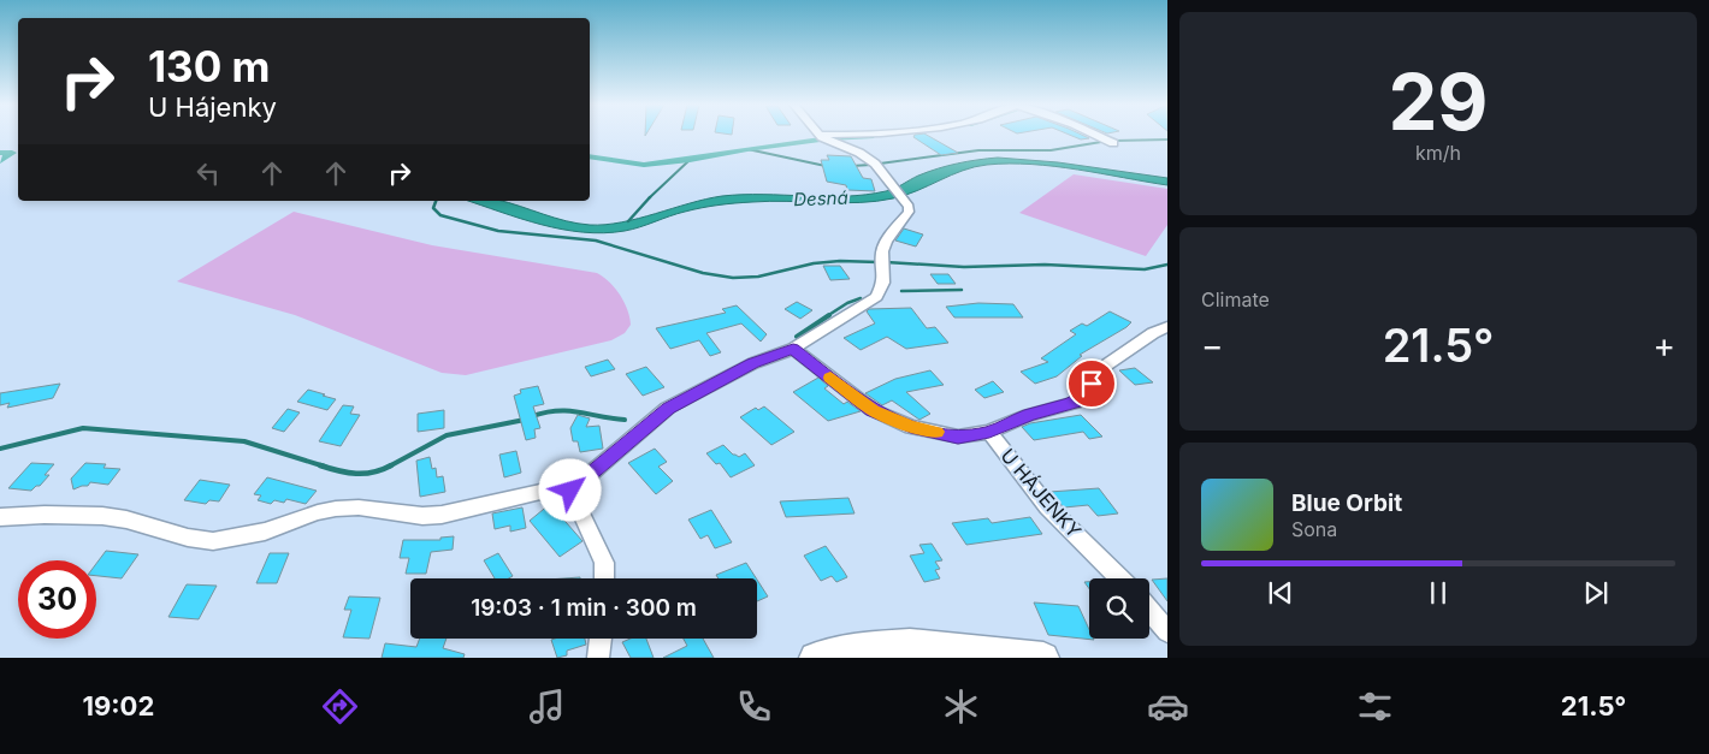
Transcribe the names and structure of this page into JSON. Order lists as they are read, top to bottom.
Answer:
{
  "streets": {
    "street": ["U HÁJENKY"]
  },
  "water": ["Desná"],
  "page": {
    "tile": [
      ["29", "km/h"],
      "Climate"
    ],
    "turn": ["130 m", "U Hájenky"],
    "heat": ["−", "21.5°", "+"],
    "song": ["Blue Orbit", "Sona"],
    "limit": "30",
    "trip": "19:03 · 1 min · 300 m",
    "tabs": ["19:02", "21.5°"]
  }
}
